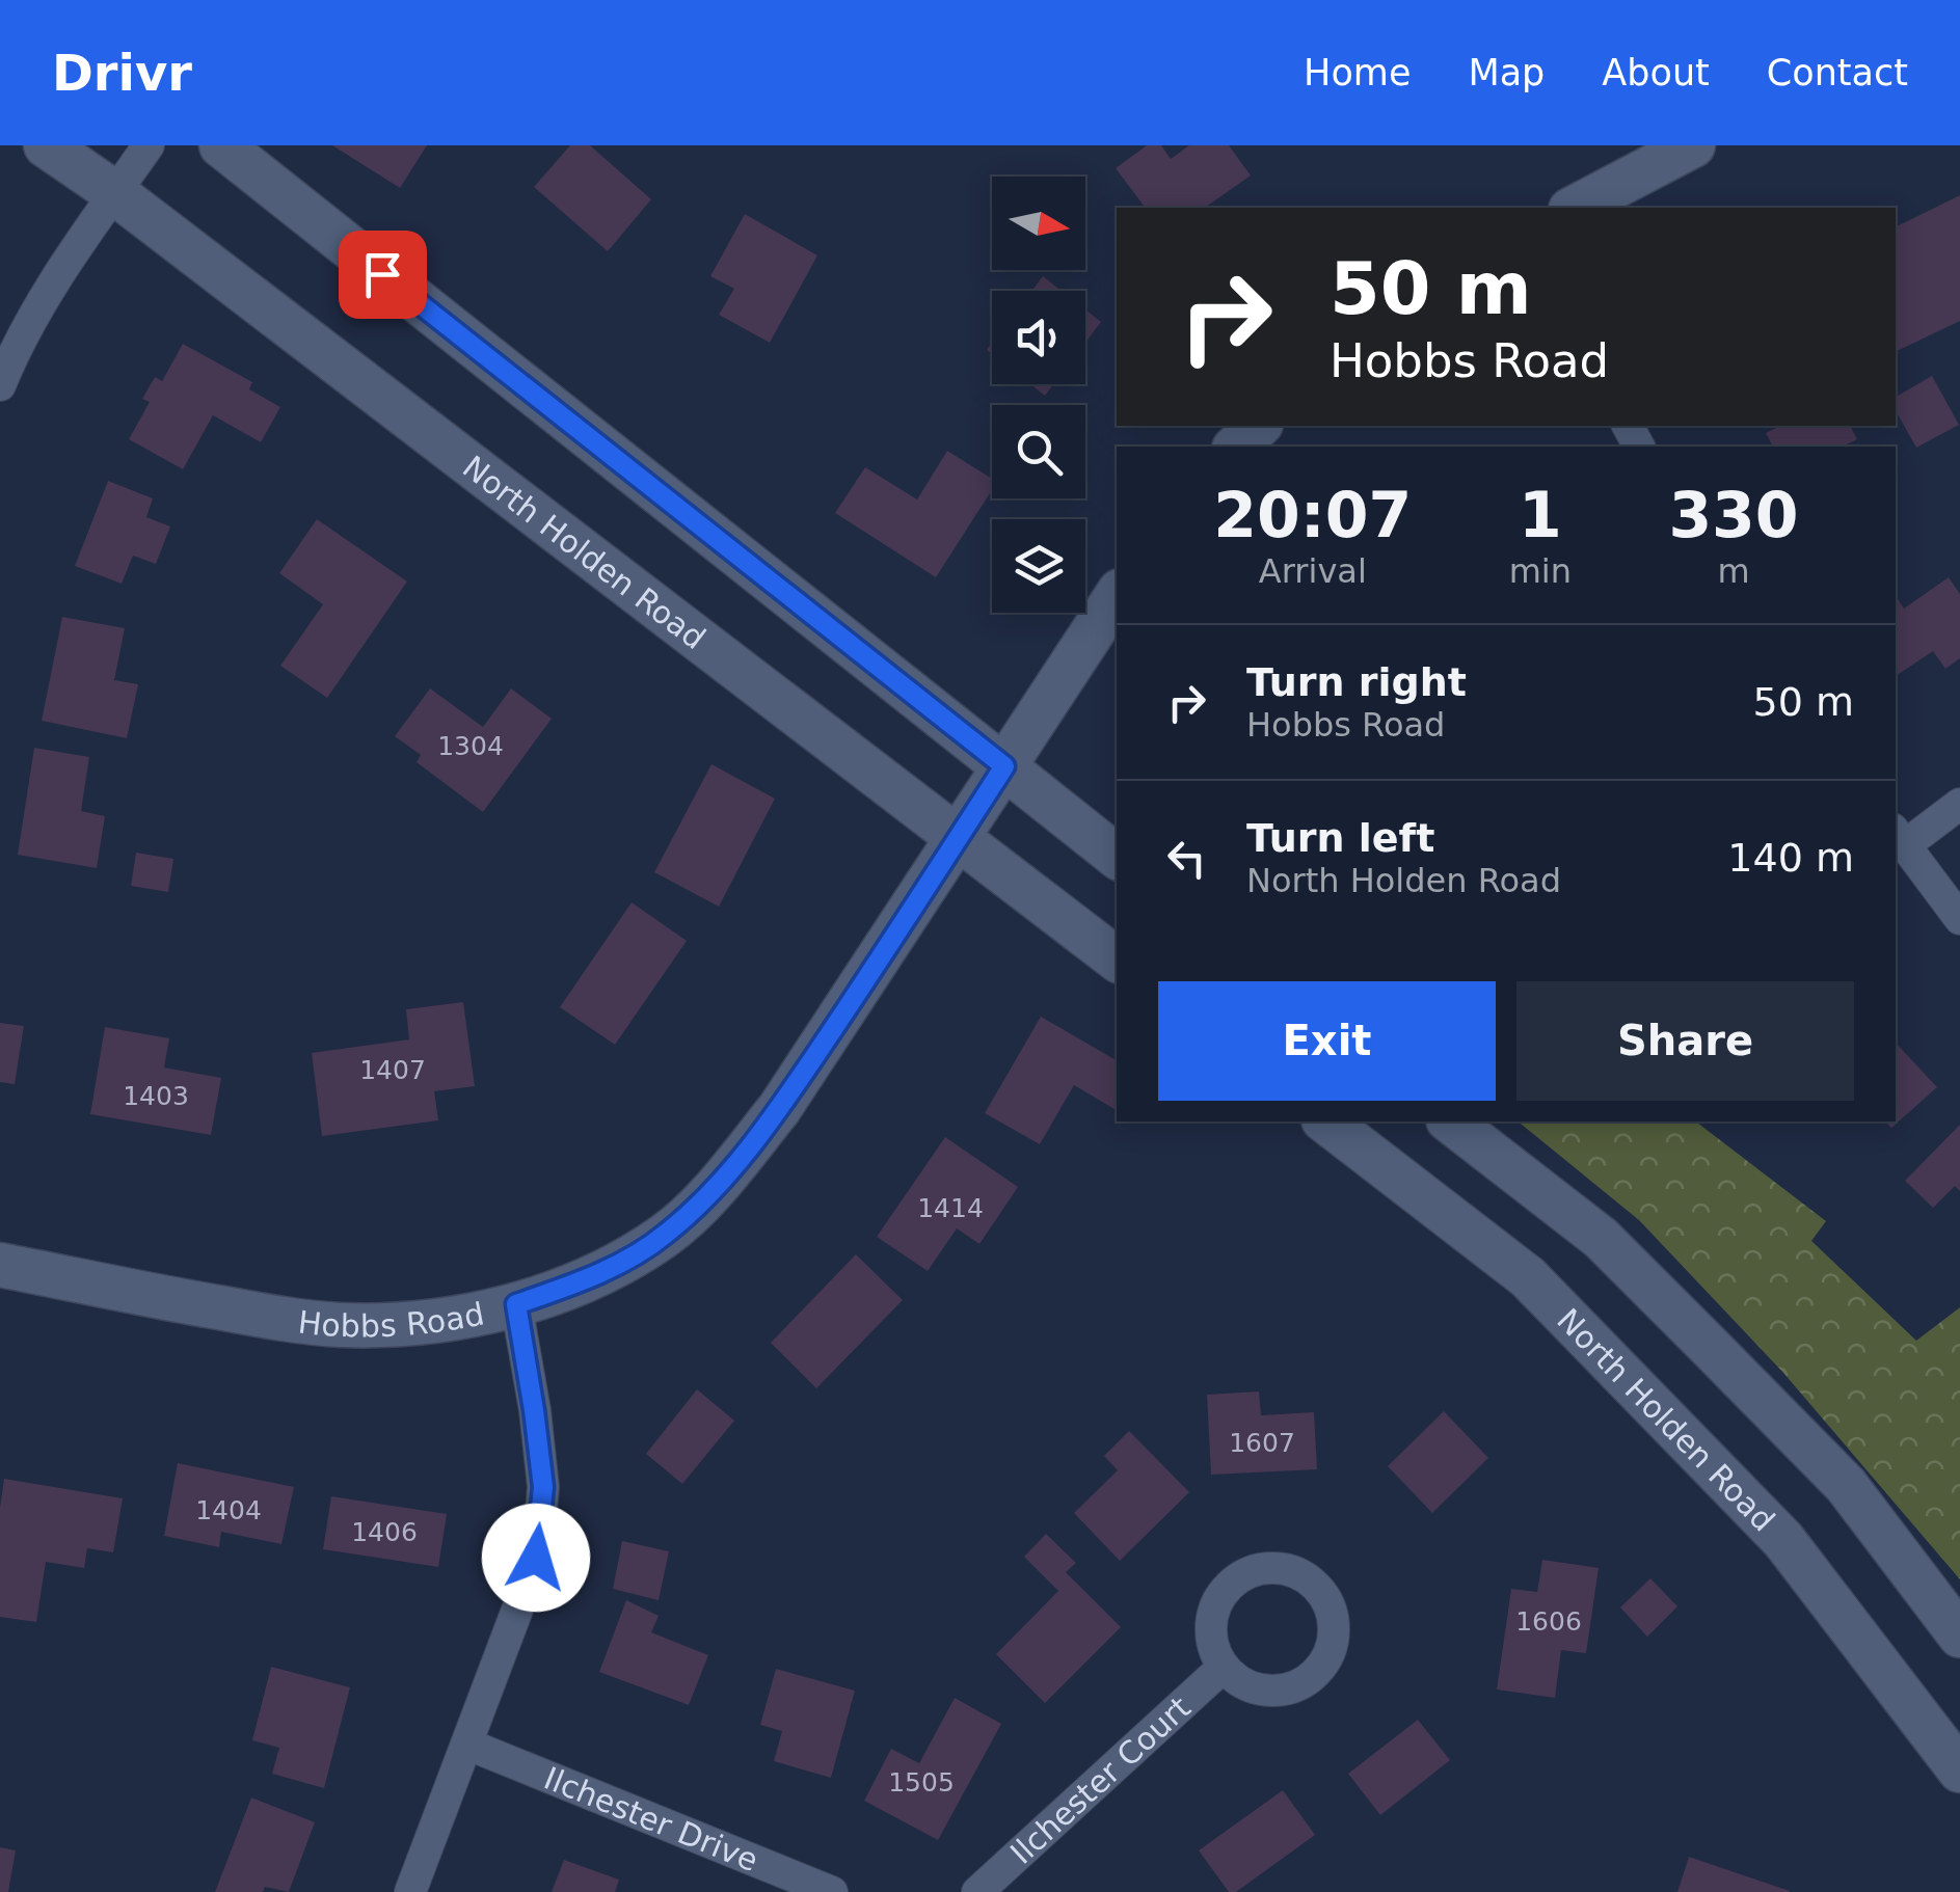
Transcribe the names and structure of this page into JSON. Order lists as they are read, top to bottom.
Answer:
{
  "streets": {
    "main road": ["North Holden Road", "Hobbs Road"],
    "street": ["Ilchester Court", "Ilchester Drive"]
  },
  "crossings": [
    ["North Holden Road", "Hobbs Road"]
  ],
  "house_numbers": [
    "1304",
    "1407",
    "1403",
    "1414",
    "1607",
    "1404",
    "1406",
    "1606",
    "1505"
  ],
  "north": "right",
  "page": {
    "header": "Drivr",
    "nav": [
      "Home",
      "Map",
      "About",
      "Contact"
    ],
    "turn": ["50 m", "Hobbs Road"],
    "eta": [
      "20:07",
      "Arrival",
      "1",
      "min",
      "330",
      "m"
    ],
    "list": [
      {
        "name": "Turn right",
        "note": "Hobbs Road",
        "value": "50 m"
      },
      {
        "name": "Turn left",
        "note": "North Holden Road",
        "value": "140 m"
      }
    ],
    "buttons": ["Exit", "Share"]
  }
}
